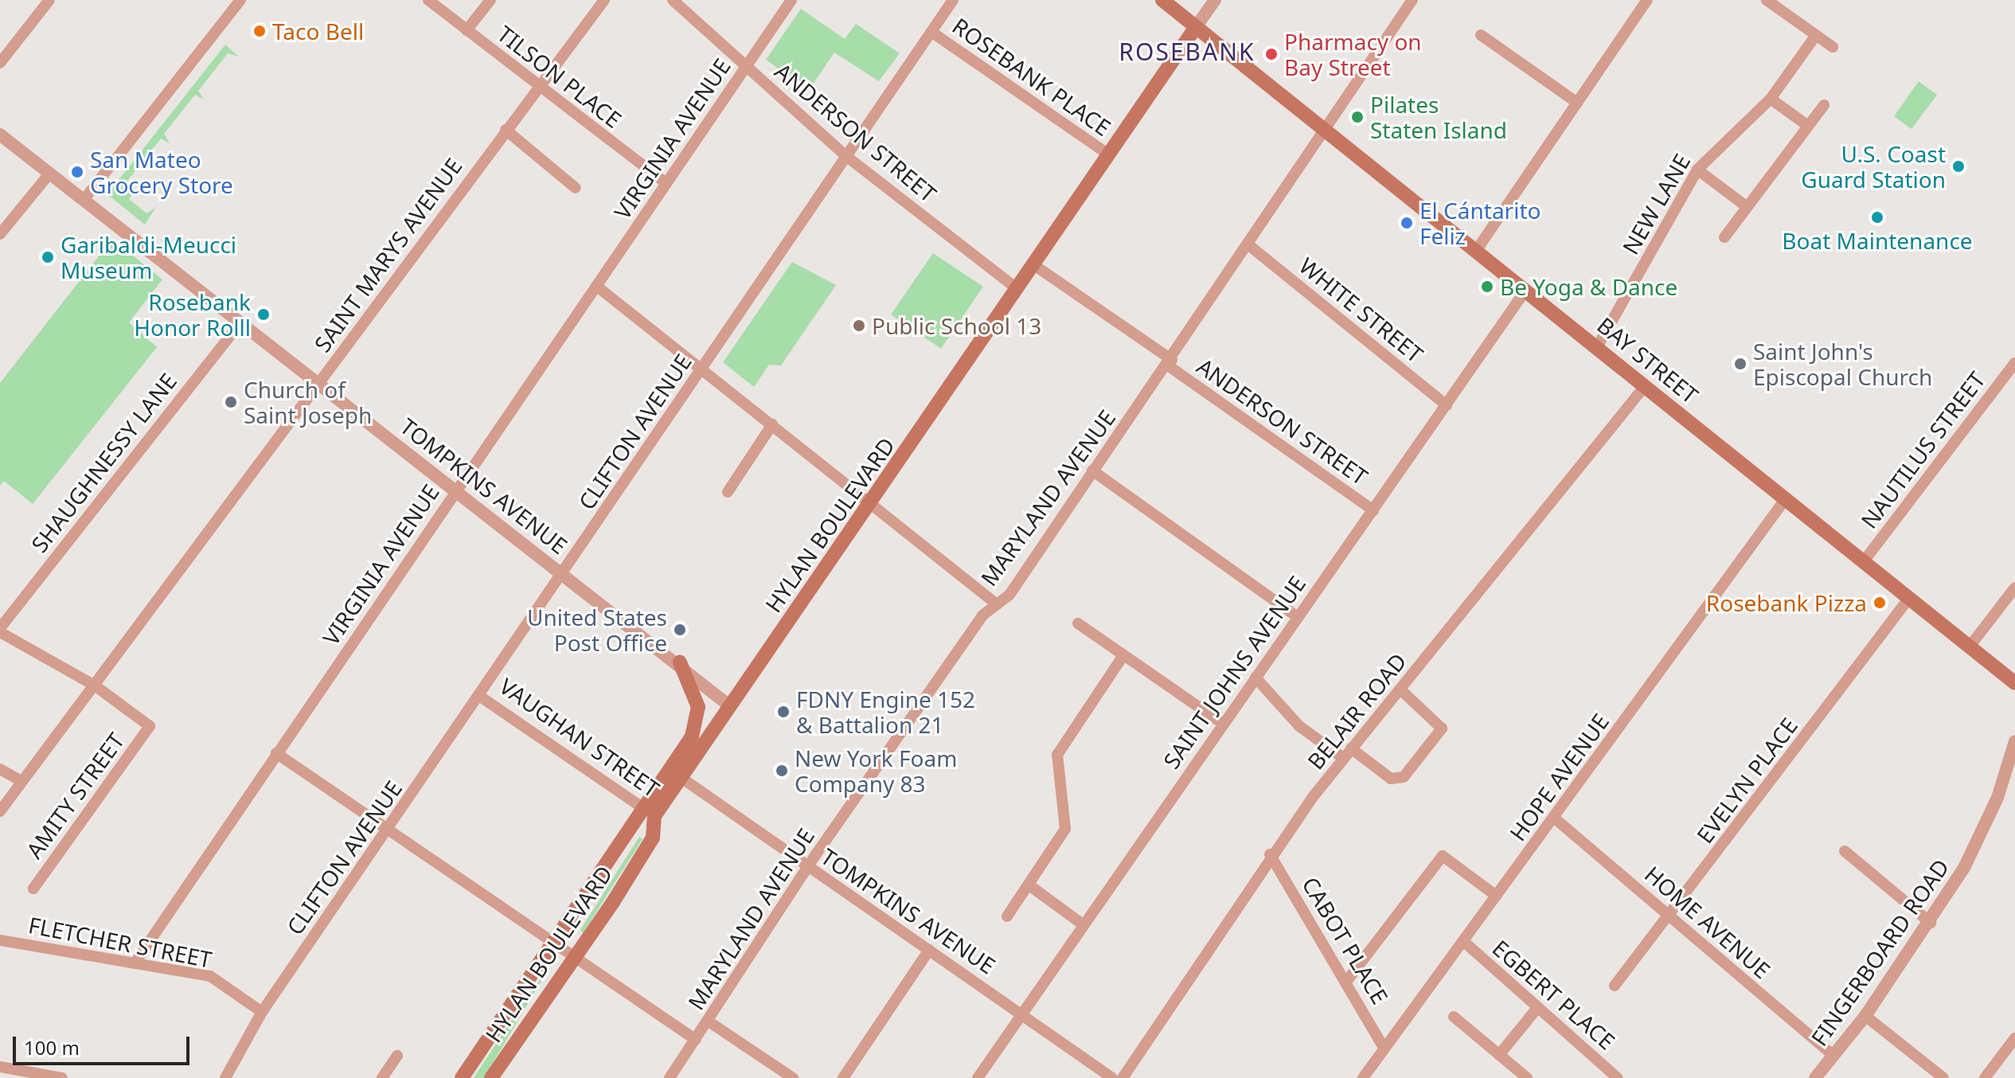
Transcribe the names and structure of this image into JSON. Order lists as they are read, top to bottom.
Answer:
{
  "streets": {
    "main road": ["BAY STREET", "HYLAN BOULEVARD"],
    "street": [
      "TILSON PLACE",
      "ROSEBANK PLACE",
      "ANDERSON STREET",
      "VIRGINIA AVENUE",
      "NEW LANE",
      "SAINT MARYS AVENUE",
      "WHITE STREET",
      "CLIFTON AVENUE",
      "NAUTILUS STREET",
      "SHAUGHNESSY LANE",
      "TOMPKINS AVENUE",
      "MARYLAND AVENUE",
      "SAINT JOHNS AVENUE",
      "BELAIR ROAD",
      "VAUGHAN STREET",
      "HOPE AVENUE",
      "EVELYN PLACE",
      "AMITY STREET",
      "HOME AVENUE",
      "CABOT PLACE",
      "FLETCHER STREET",
      "FINGERBOARD ROAD",
      "EGBERT PLACE"
    ]
  },
  "crossings": [
    ["TILSON PLACE", "VIRGINIA AVENUE"],
    ["TILSON PLACE", "SAINT MARYS AVENUE"],
    ["ROSEBANK PLACE", "CLIFTON AVENUE"],
    ["ROSEBANK PLACE", "HYLAN BOULEVARD"],
    ["ANDERSON STREET", "VIRGINIA AVENUE"],
    ["ANDERSON STREET", "CLIFTON AVENUE"],
    ["ANDERSON STREET", "MARYLAND AVENUE"],
    ["ANDERSON STREET", "HYLAN BOULEVARD"],
    ["ANDERSON STREET", "SAINT JOHNS AVENUE"],
    ["VIRGINIA AVENUE", "TOMPKINS AVENUE"],
    ["VIRGINIA AVENUE", "FLETCHER STREET"],
    ["NEW LANE", "BAY STREET"],
    ["SAINT MARYS AVENUE", "TOMPKINS AVENUE"],
    ["SAINT MARYS AVENUE", "AMITY STREET"],
    ["WHITE STREET", "MARYLAND AVENUE"],
    ["WHITE STREET", "SAINT JOHNS AVENUE"],
    ["BAY STREET", "NAUTILUS STREET"],
    ["BAY STREET", "MARYLAND AVENUE"],
    ["BAY STREET", "HYLAN BOULEVARD"],
    ["BAY STREET", "SAINT JOHNS AVENUE"],
    ["BAY STREET", "BELAIR ROAD"],
    ["BAY STREET", "HOPE AVENUE"],
    ["BAY STREET", "EVELYN PLACE"],
    ["CLIFTON AVENUE", "TOMPKINS AVENUE"],
    ["CLIFTON AVENUE", "VAUGHAN STREET"],
    ["CLIFTON AVENUE", "FLETCHER STREET"],
    ["SHAUGHNESSY LANE", "TOMPKINS AVENUE"],
    ["TOMPKINS AVENUE", "MARYLAND AVENUE"],
    ["TOMPKINS AVENUE", "HYLAN BOULEVARD"],
    ["TOMPKINS AVENUE", "SAINT JOHNS AVENUE"],
    ["HYLAN BOULEVARD", "VAUGHAN STREET"],
    ["BELAIR ROAD", "CABOT PLACE"],
    ["HOPE AVENUE", "HOME AVENUE"],
    ["HOPE AVENUE", "CABOT PLACE"],
    ["HOPE AVENUE", "EGBERT PLACE"],
    ["EVELYN PLACE", "HOME AVENUE"],
    ["HOME AVENUE", "FINGERBOARD ROAD"]
  ],
  "districts": ["ROSEBANK"],
  "places": [
    "Taco Bell",
    "Pharmacy on Bay Street",
    "Pilates Staten Island",
    "U.S. Coast Guard Station",
    "San Mateo Grocery Store",
    "Boat Maintenance",
    "El Cántarito Feliz",
    "Garibaldi-Meucci Museum",
    "Be Yoga & Dance",
    "Rosebank Honor Rolll",
    "Public School 13",
    "Saint John's Episcopal Church",
    "Church of Saint Joseph",
    "Rosebank Pizza",
    "United States Post Office",
    "FDNY Engine 152 & Battalion 21",
    "New York Foam Company 83"
  ],
  "scale_bar": "100 m"
}
